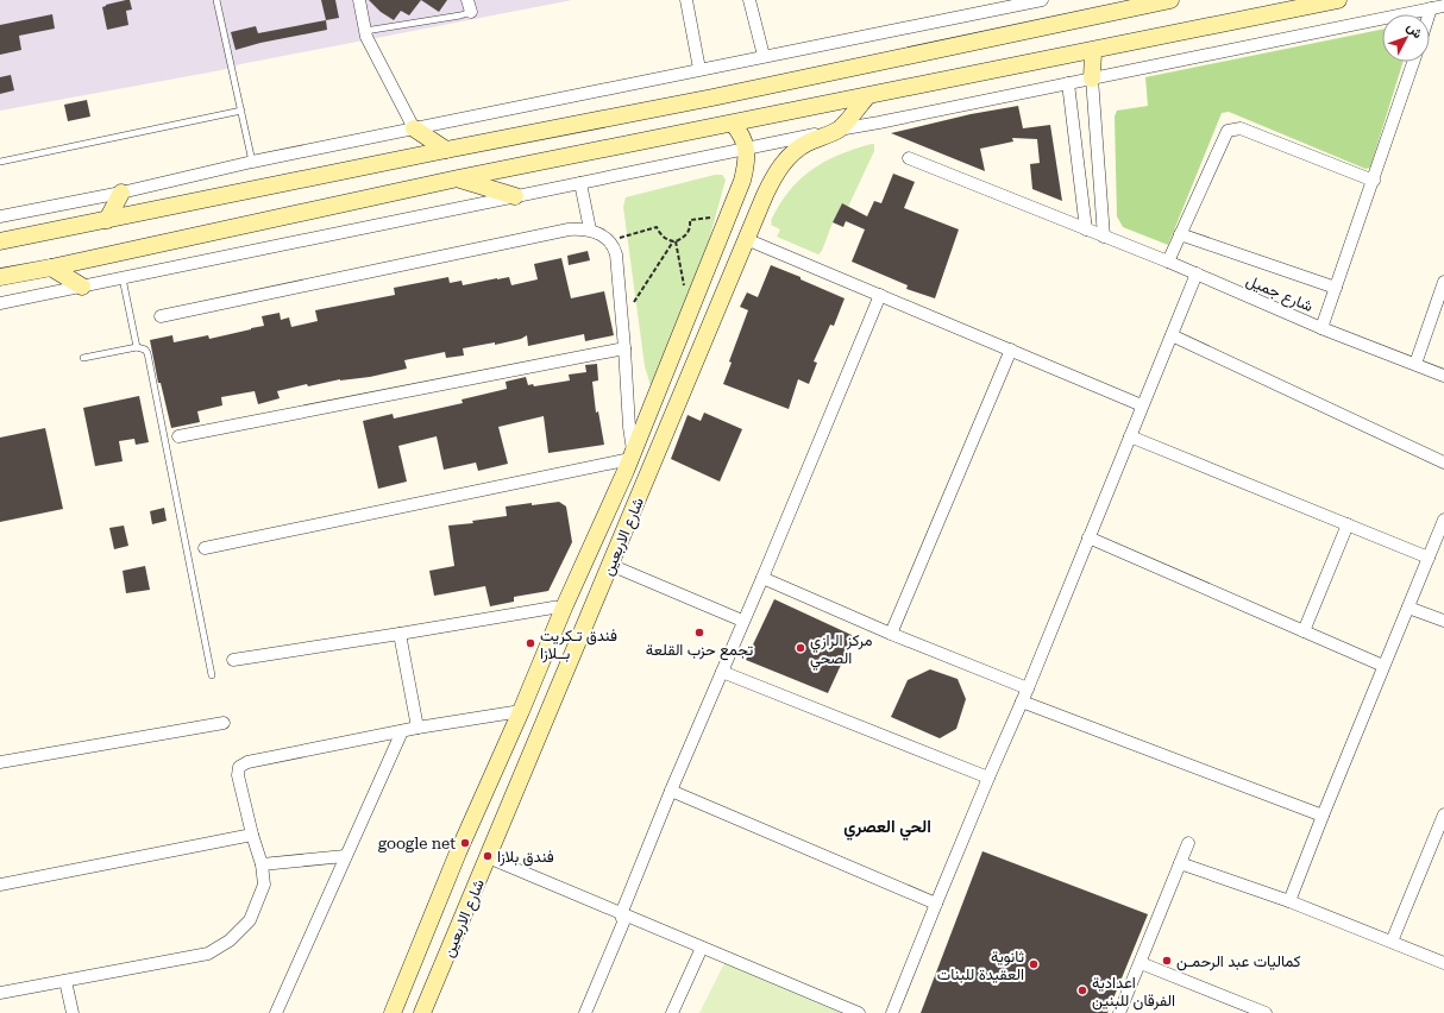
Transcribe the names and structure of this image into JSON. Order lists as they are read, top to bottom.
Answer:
{
  "streets": {
    "main road": ["شارع الاربعين"],
    "street": ["شارع جميل"]
  },
  "districts": ["الحي العصري"],
  "places": [
    "تجمع حزب القلعة",
    "فندق تـكريت بــلازا",
    "مركز الرازي الصحي",
    "google net",
    "فندق بلازا",
    "كماليات عبد الرحمـن",
    "ثانوية العقيدة للبنات",
    "اعدادية الفرقان للبنين"
  ],
  "north": "top right"
}
